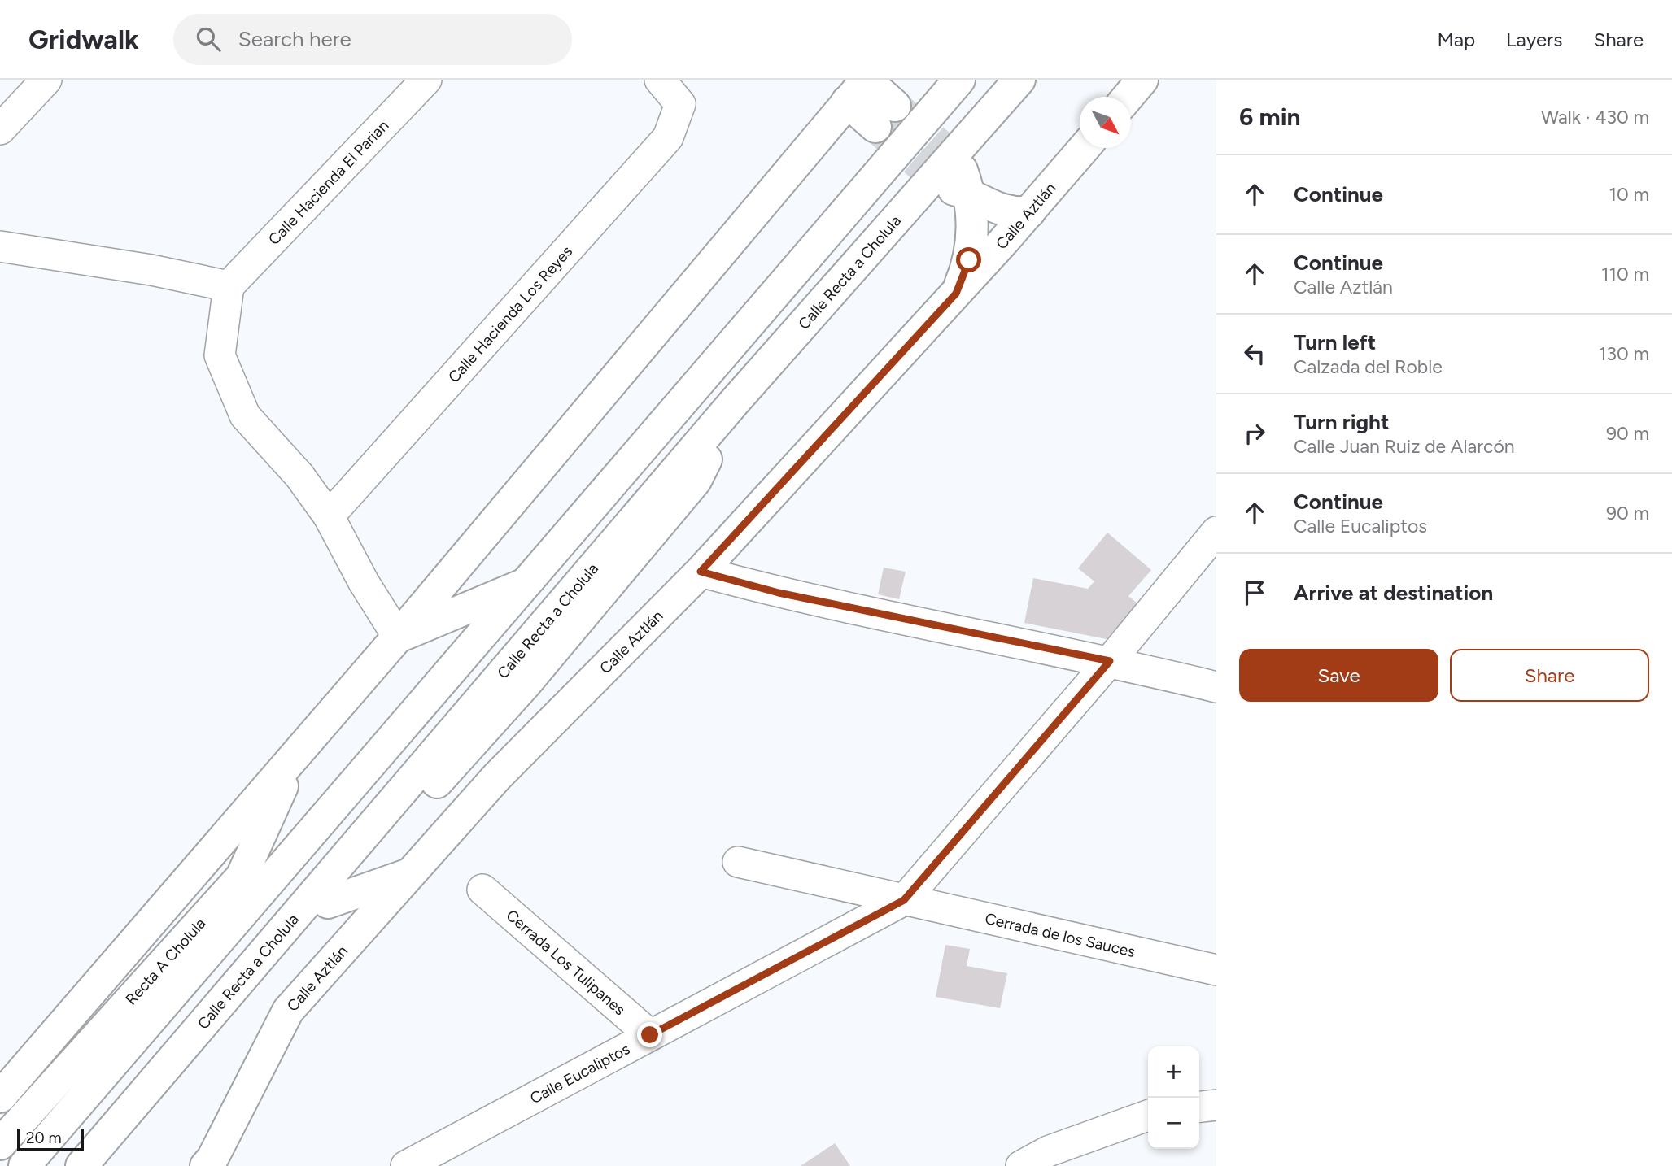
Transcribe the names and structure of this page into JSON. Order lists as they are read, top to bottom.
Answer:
{
  "streets": {
    "main road": ["Calle Aztlán", "Calle Recta a Cholula", "Recta A Cholula"],
    "street": [
      "Calle Hacienda El Parian",
      "Calle Hacienda Los Reyes",
      "Cerrada de los Sauces",
      "Cerrada Los Tulipanes",
      "Calle Eucaliptos"
    ]
  },
  "crossings": [
    ["Cerrada de los Sauces", "Calle Eucaliptos"],
    ["Cerrada Los Tulipanes", "Calle Eucaliptos"]
  ],
  "scale_bar": "20 m",
  "north": "bottom right",
  "page": {
    "header": "Gridwalk",
    "search": "Search here",
    "nav": ["Map", "Layers", "Share"],
    "heading": ["6 min", "Walk · 430 m"],
    "list": [
      ["Continue", "10 m"],
      ["Continue", "Calle Aztlán", "110 m"],
      ["Turn left", "Calzada del Roble", "130 m"],
      ["Turn right", "Calle Juan Ruiz de Alarcón", "90 m"],
      ["Continue", "Calle Eucaliptos", "90 m"],
      "Arrive at destination"
    ],
    "buttons": ["Save", "Share"],
    "map_buttons": ["+", "−"],
    "scale": "20 m"
  }
}
